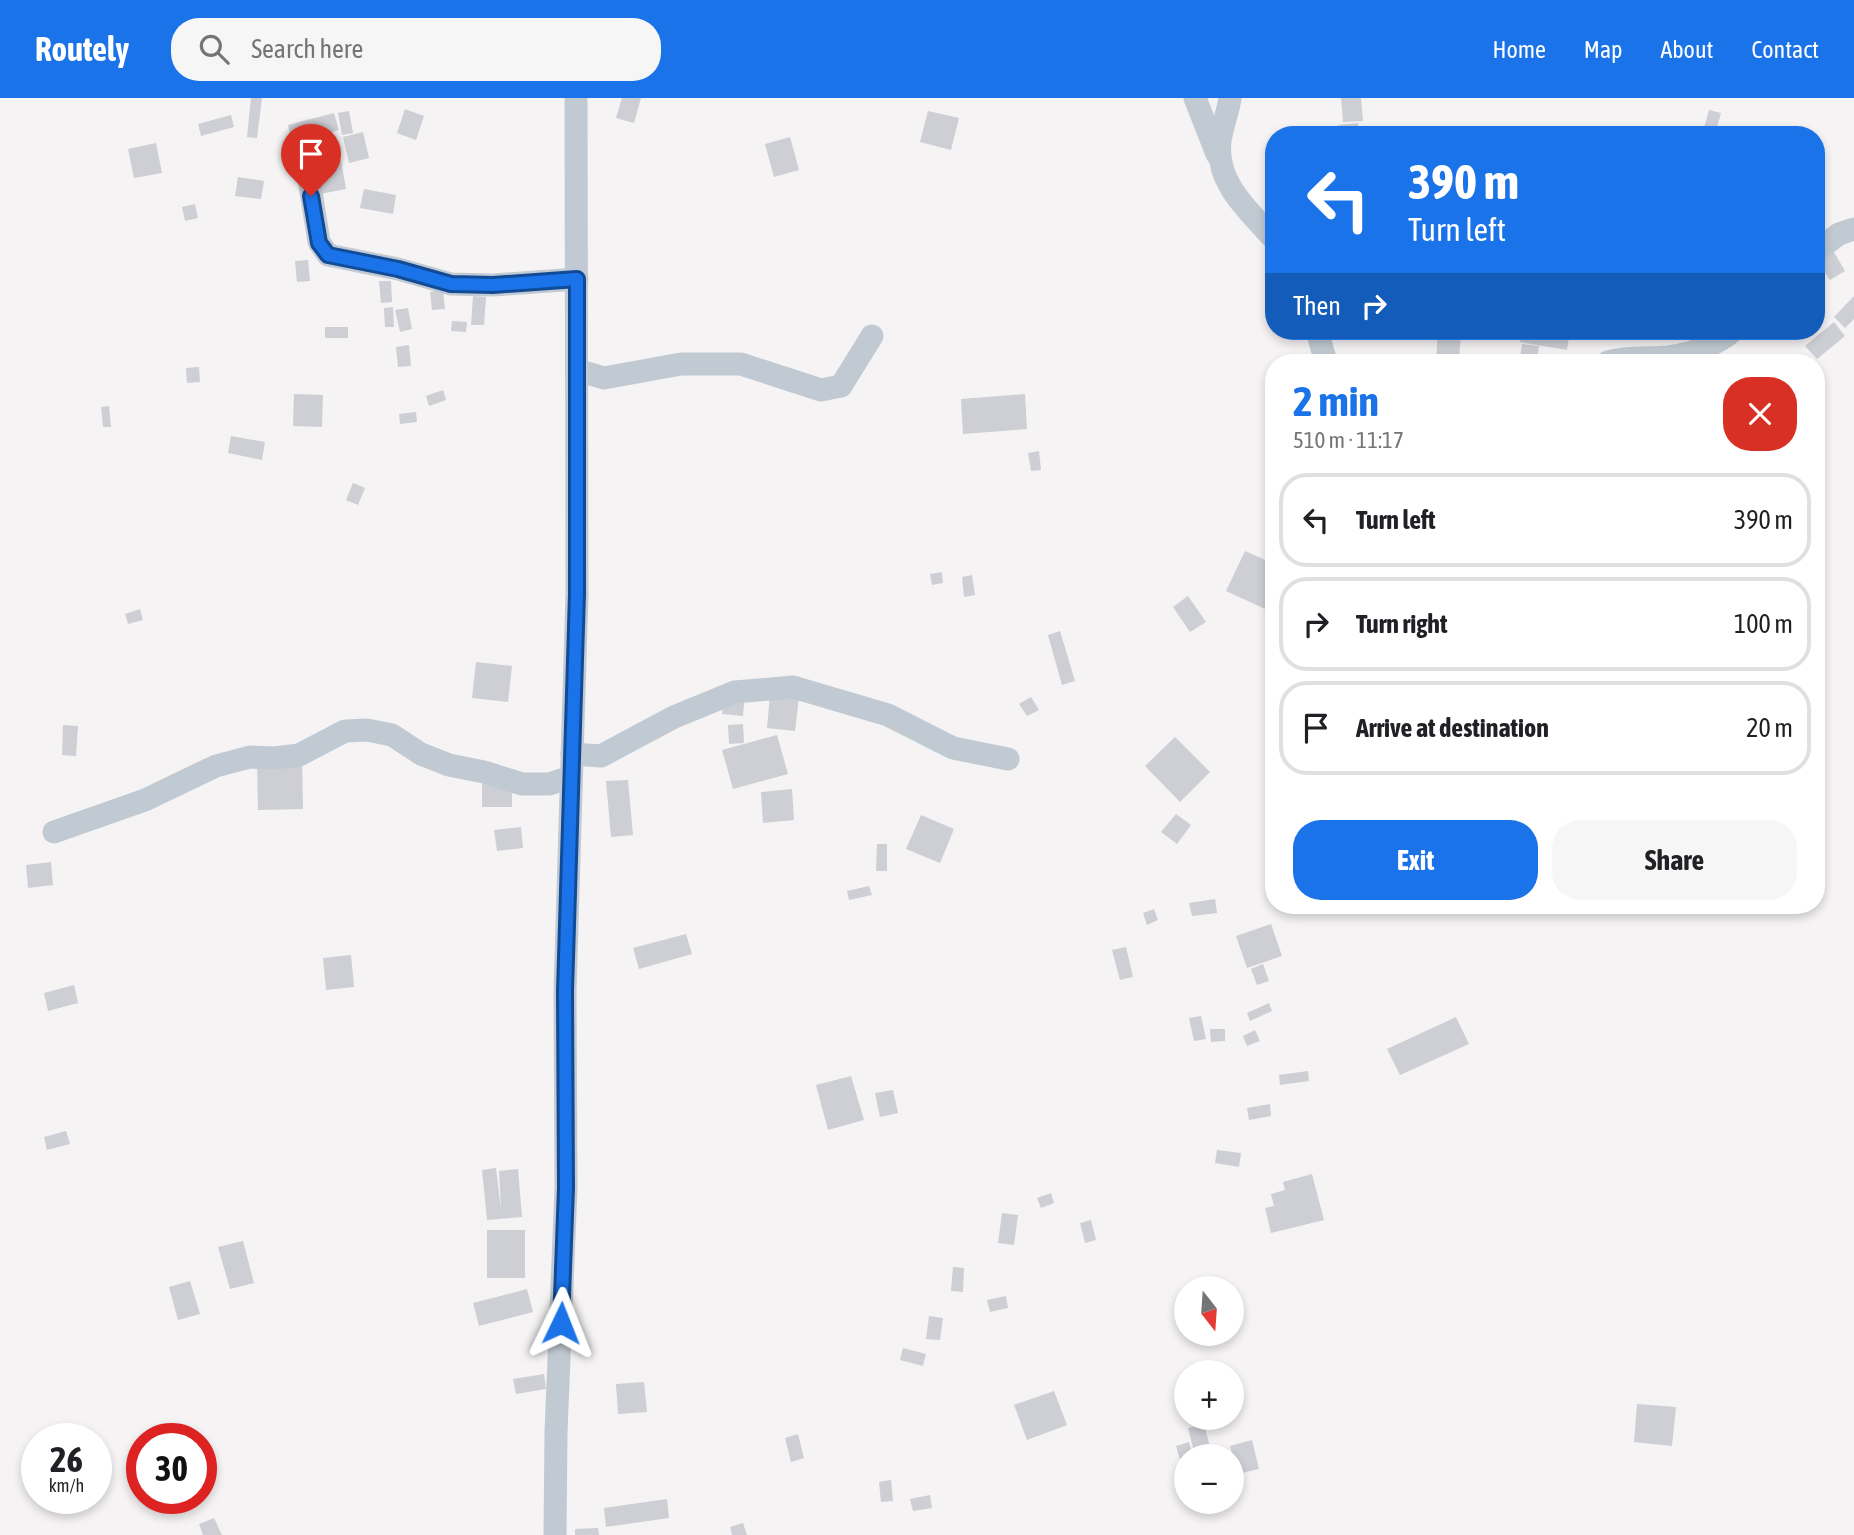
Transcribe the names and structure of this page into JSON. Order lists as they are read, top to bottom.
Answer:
{
  "north": "bottom",
  "page": {
    "header": "Routely",
    "search": "Search here",
    "nav": [
      "Home",
      "Map",
      "About",
      "Contact"
    ],
    "turn": ["390 m", "Turn left"],
    "then": "Then",
    "heading": ["2 min", "510 m · 11:17"],
    "list": [
      {
        "name": "Turn left",
        "value": "390 m"
      },
      {
        "name": "Turn right",
        "value": "100 m"
      },
      {
        "name": "Arrive at destination",
        "value": "20 m"
      }
    ],
    "buttons": ["Exit", "Share"],
    "map_buttons": ["+", "−"],
    "speed": "26 km/h",
    "limit": "30"
  }
}
